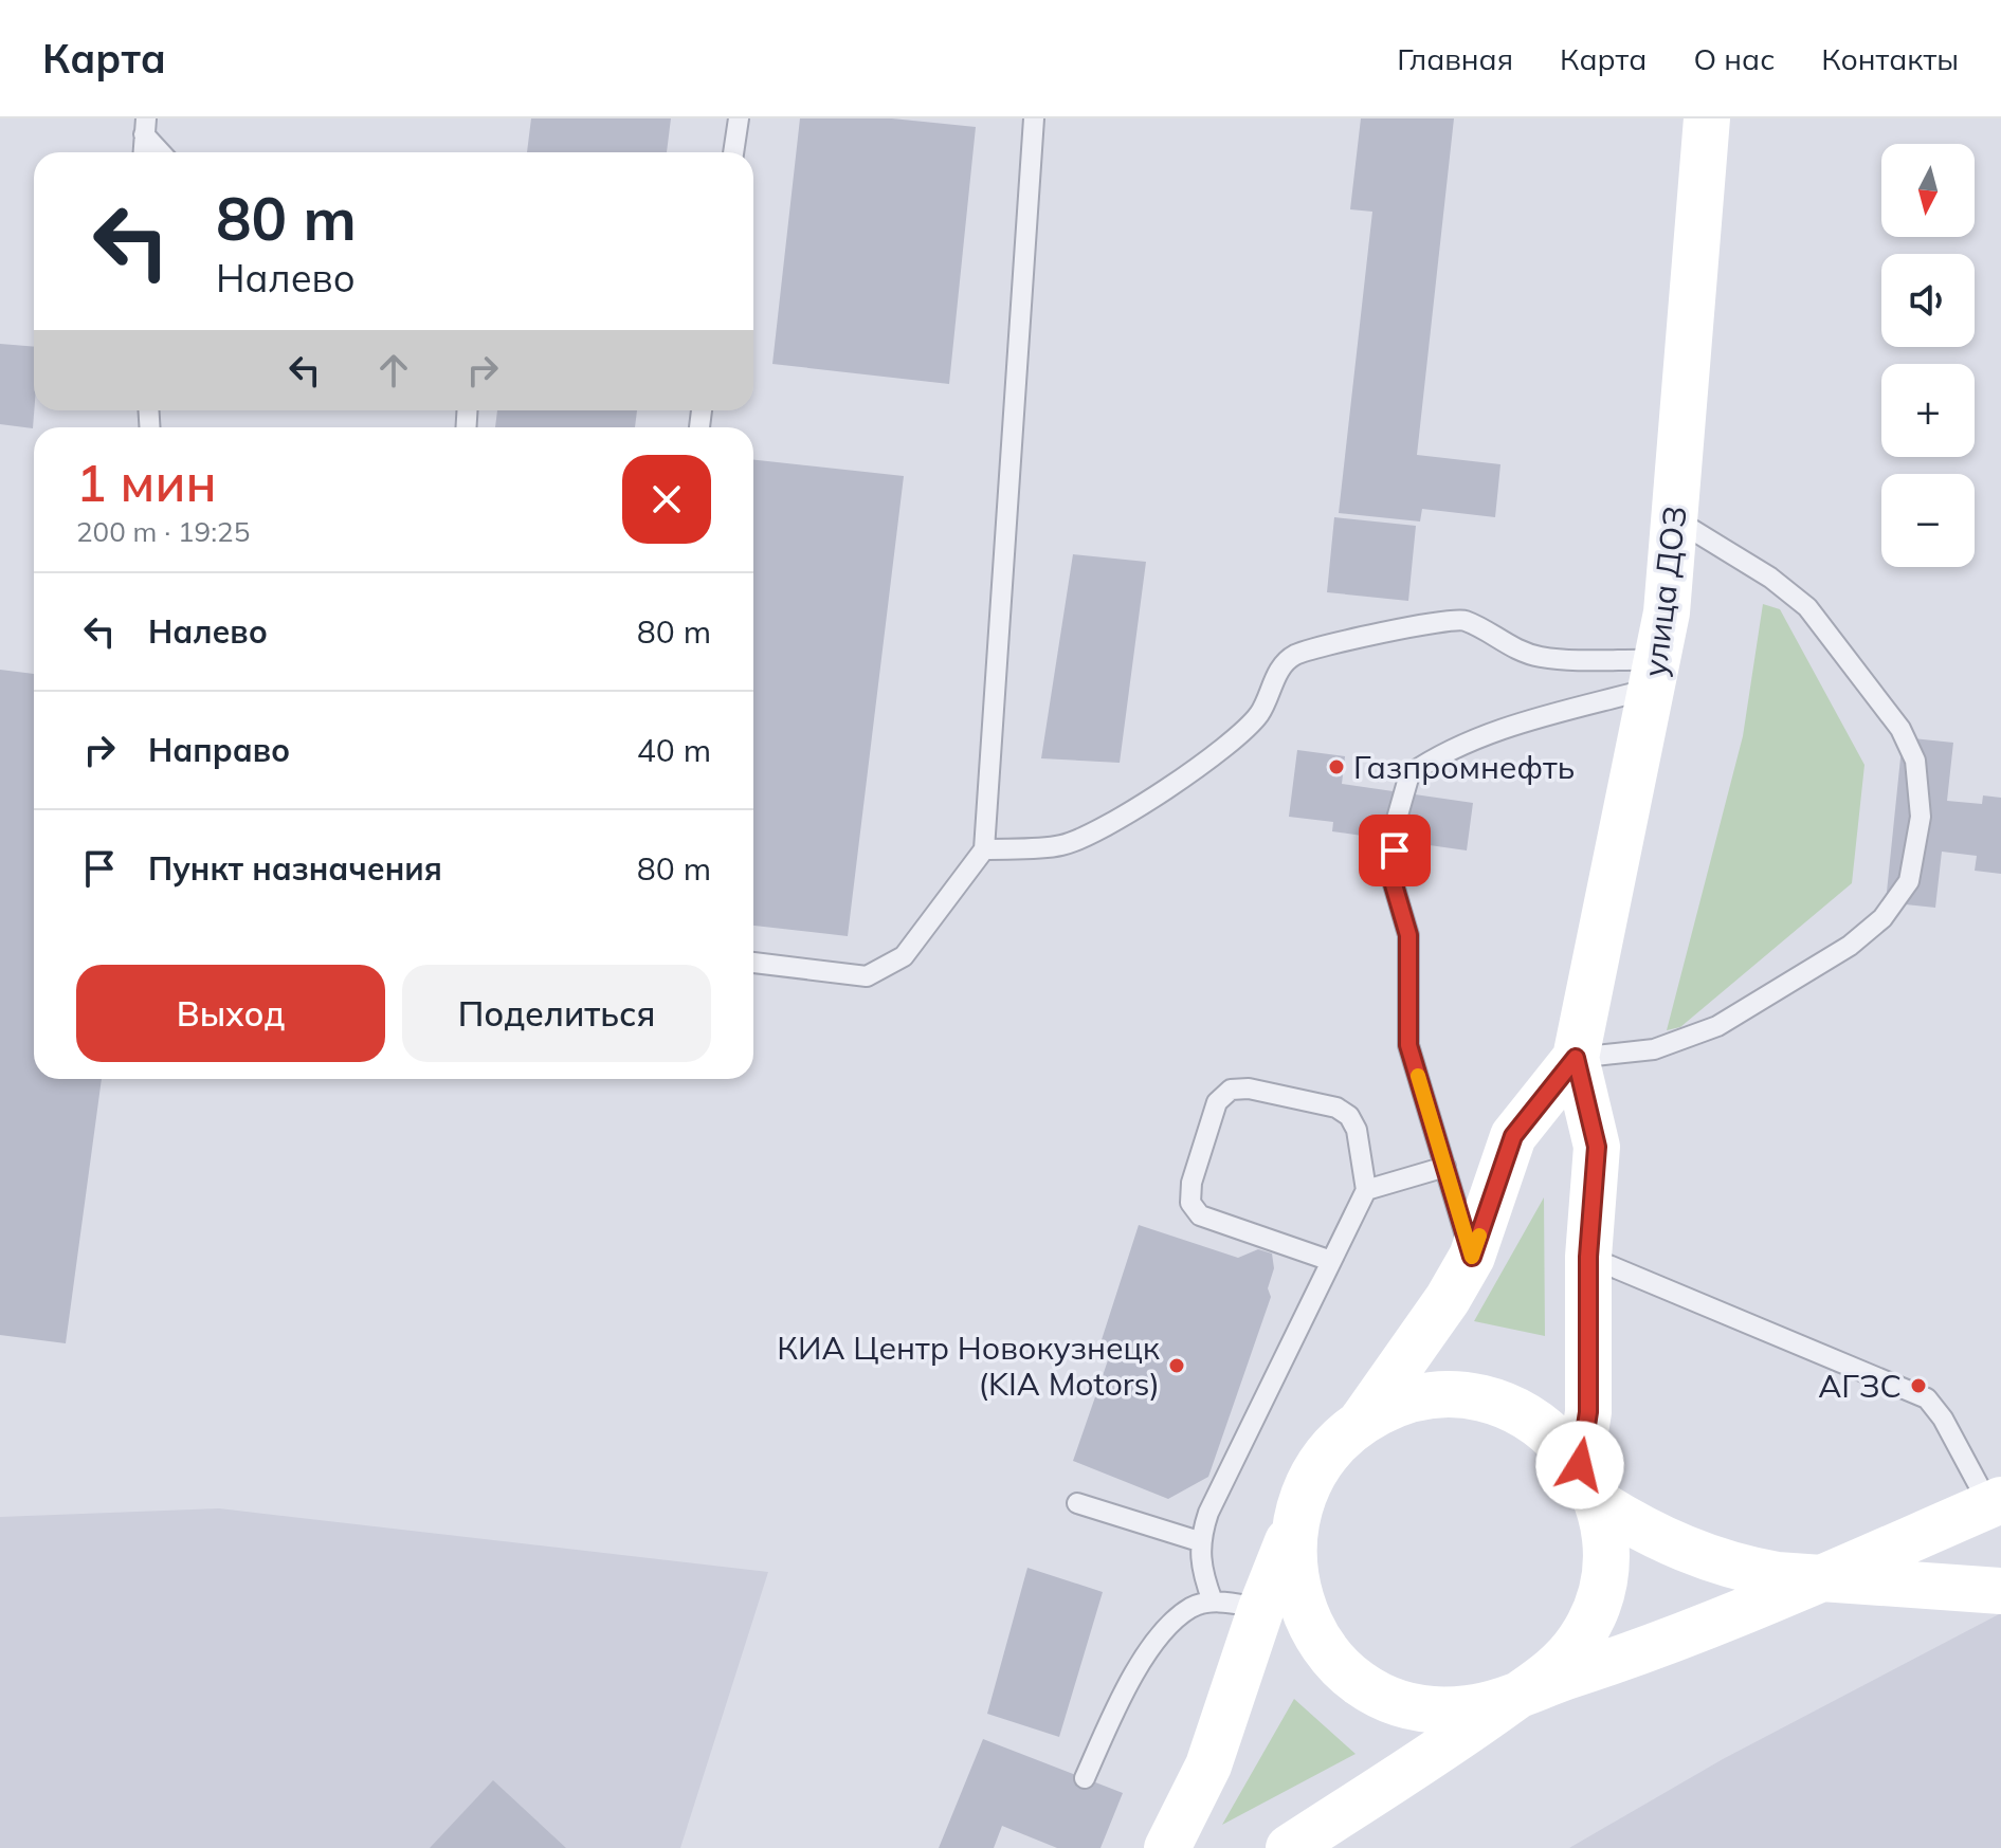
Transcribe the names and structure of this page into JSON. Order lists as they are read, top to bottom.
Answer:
{
  "streets": {
    "main road": ["улица ДОЗ"]
  },
  "places": ["Газпромнефть", "КИА Центр Новокузнецк (KIA Motors)", "АГЗС"],
  "north": "bottom",
  "page": {
    "header": "Карта",
    "nav": [
      "Главная",
      "Карта",
      "О нас",
      "Контакты"
    ],
    "map_buttons": ["+", "−"],
    "turn": ["80 m", "Налево"],
    "heading": ["1 мин", "200 m · 19:25"],
    "list": [
      {
        "name": "Налево",
        "value": "80 m"
      },
      {
        "name": "Направо",
        "value": "40 m"
      },
      {
        "name": "Пункт назначения",
        "value": "80 m"
      }
    ],
    "buttons": ["Выход", "Поделиться"]
  }
}
